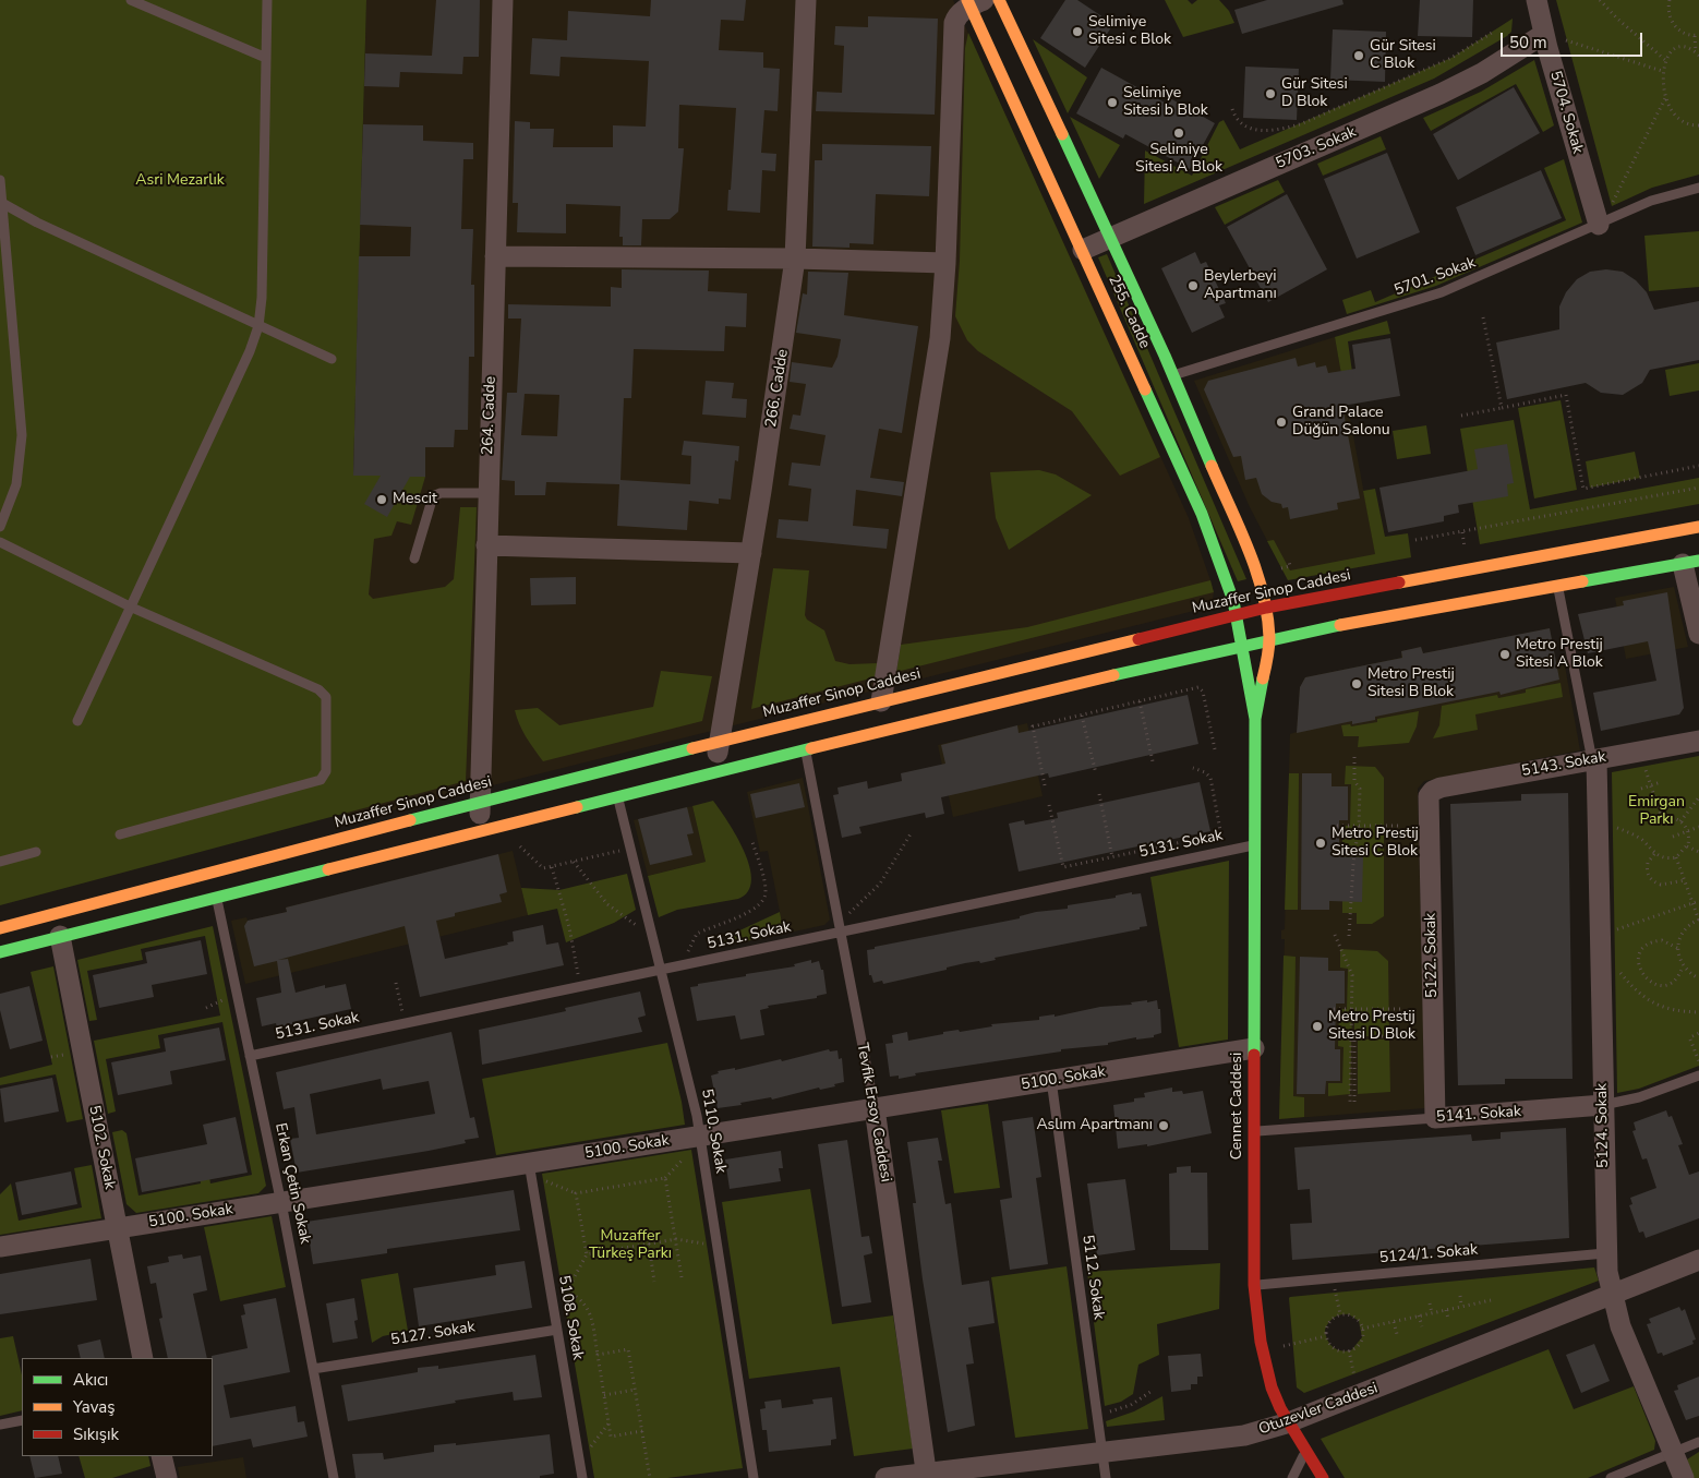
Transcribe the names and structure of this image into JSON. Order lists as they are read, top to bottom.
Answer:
{
  "streets": {
    "main road": ["255. Cadde", "Muzaffer Sinop Caddesi", "Cennet Caddesi"],
    "street": [
      "5704. Sokak",
      "5703. Sokak",
      "266. Cadde",
      "264. Cadde",
      "5143. Sokak",
      "5122. Sokak",
      "5100. Sokak",
      "Tevfik Ersoy Caddesi",
      "5141. Sokak",
      "5124. Sokak",
      "5102. Sokak",
      "Otuzevler Caddesi"
    ],
    "lane": [
      "5701. Sokak",
      "5131. Sokak",
      "5110. Sokak",
      "Erkan Çetin Sokak",
      "5124/1. Sokak",
      "5112. Sokak",
      "5108. Sokak",
      "5127. Sokak"
    ]
  },
  "crossings": [
    ["5704. Sokak", "5703. Sokak"],
    ["5704. Sokak", "5701. Sokak"],
    ["5703. Sokak", "255. Cadde"],
    ["5701. Sokak", "255. Cadde"],
    ["255. Cadde", "Muzaffer Sinop Caddesi"],
    ["255. Cadde", "Cennet Caddesi"],
    ["266. Cadde", "Muzaffer Sinop Caddesi"],
    ["264. Cadde", "Muzaffer Sinop Caddesi"],
    ["5143. Sokak", "5122. Sokak"],
    ["5143. Sokak", "5124. Sokak"],
    ["5131. Sokak", "Cennet Caddesi"],
    ["5131. Sokak", "Tevfik Ersoy Caddesi"],
    ["5131. Sokak", "5110. Sokak"],
    ["5131. Sokak", "Erkan Çetin Sokak"],
    ["5122. Sokak", "5141. Sokak"],
    ["5100. Sokak", "Cennet Caddesi"],
    ["5100. Sokak", "Tevfik Ersoy Caddesi"],
    ["5100. Sokak", "5110. Sokak"],
    ["5100. Sokak", "5102. Sokak"],
    ["5100. Sokak", "Erkan Çetin Sokak"],
    ["5100. Sokak", "5112. Sokak"],
    ["5100. Sokak", "5108. Sokak"],
    ["Cennet Caddesi", "5141. Sokak"],
    ["Cennet Caddesi", "5124/1. Sokak"],
    ["Cennet Caddesi", "Otuzevler Caddesi"],
    ["Tevfik Ersoy Caddesi", "Otuzevler Caddesi"],
    ["5141. Sokak", "5124. Sokak"],
    ["5124. Sokak", "5124/1. Sokak"],
    ["5124. Sokak", "Otuzevler Caddesi"],
    ["Erkan Çetin Sokak", "5127. Sokak"],
    ["5112. Sokak", "Otuzevler Caddesi"],
    ["5108. Sokak", "5127. Sokak"]
  ],
  "parks": ["Asri Mezarlık", "Emirgan Parkı", "Muzaffer Türkeş Parkı"],
  "places": [
    "Selimiye Sitesi c Blok",
    "Gür Sitesi C Blok",
    "Gür Sitesi D Blok",
    "Selimiye Sitesi b Blok",
    "Selimiye Sitesi A Blok",
    "Beylerbeyi Apartmanı",
    "Grand Palace Düğün Salonu",
    "Mescit",
    "Metro Prestij Sitesi A Blok",
    "Metro Prestij Sitesi B Blok",
    "Metro Prestij Sitesi C Blok",
    "Metro Prestij Sitesi D Blok",
    "Aslım Apartmanı"
  ],
  "legend": ["Akıcı", "Yavaş", "Sıkışık"],
  "scale_bar": "50 m"
}
